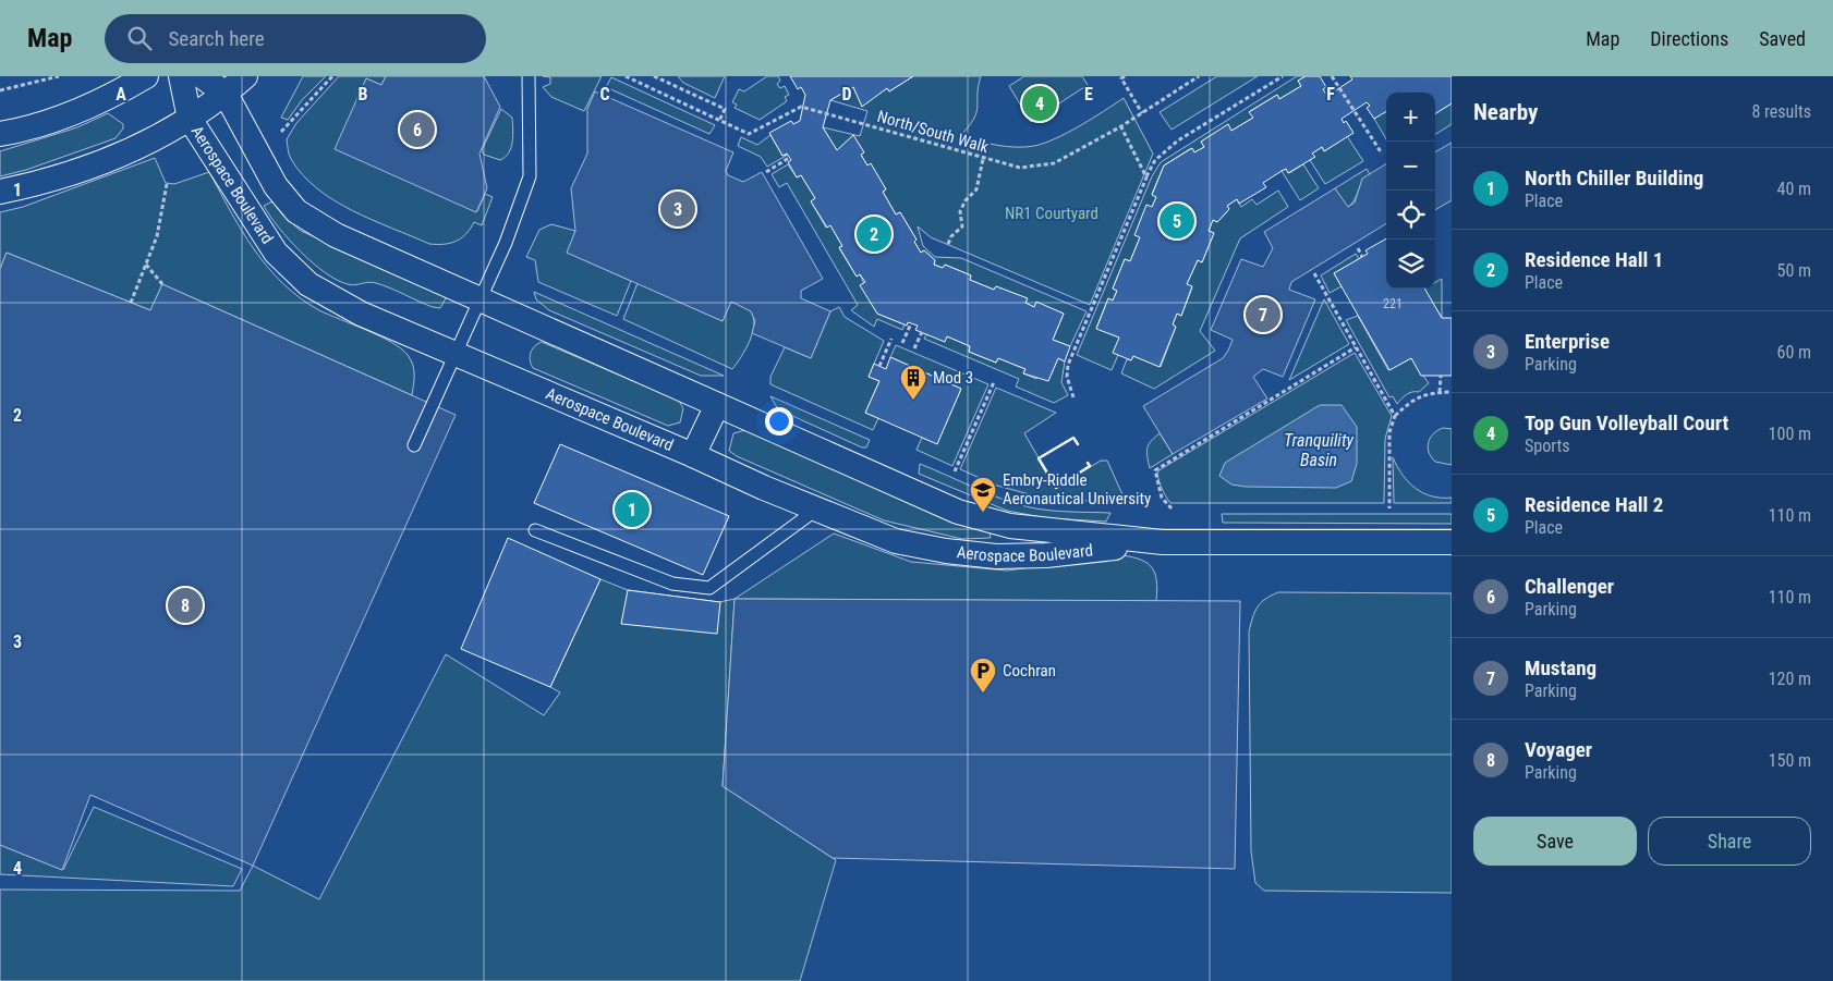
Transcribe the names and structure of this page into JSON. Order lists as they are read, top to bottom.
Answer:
{
  "streets": {
    "street": ["Aerospace Boulevard"],
    "path": ["North/South Walk"]
  },
  "water": ["Tranquility Basin"],
  "parks": ["NR1 Courtyard"],
  "places": {
    "building": ["Mod 3"],
    "school or university": ["Embry-Riddle Aeronautical University"],
    "parking": ["Cochran"]
  },
  "house_numbers": ["221"],
  "page": {
    "header": "Map",
    "search": "Search here",
    "nav": ["Map", "Directions", "Saved"],
    "heading": ["Nearby", "8 results"],
    "pins": [
      "4",
      "6",
      "3",
      "5",
      "2",
      "7",
      "1",
      "8"
    ],
    "map_buttons": ["+", "−"],
    "list": [
      {
        "mark": "1",
        "name": "North Chiller Building",
        "note": "Place",
        "value": "40 m"
      },
      {
        "mark": "2",
        "name": "Residence Hall 1",
        "note": "Place",
        "value": "50 m"
      },
      {
        "mark": "3",
        "name": "Enterprise",
        "note": "Parking",
        "value": "60 m"
      },
      {
        "mark": "4",
        "name": "Top Gun Volleyball Court",
        "note": "Sports",
        "value": "100 m"
      },
      {
        "mark": "5",
        "name": "Residence Hall 2",
        "note": "Place",
        "value": "110 m"
      },
      {
        "mark": "6",
        "name": "Challenger",
        "note": "Parking",
        "value": "110 m"
      },
      {
        "mark": "7",
        "name": "Mustang",
        "note": "Parking",
        "value": "120 m"
      },
      {
        "mark": "8",
        "name": "Voyager",
        "note": "Parking",
        "value": "150 m"
      }
    ],
    "buttons": ["Save", "Share"]
  },
  "grid": {
    "columns": [
      "A",
      "B",
      "C",
      "D",
      "E",
      "F"
    ],
    "rows": [
      "1",
      "2",
      "3",
      "4"
    ]
  }
}
